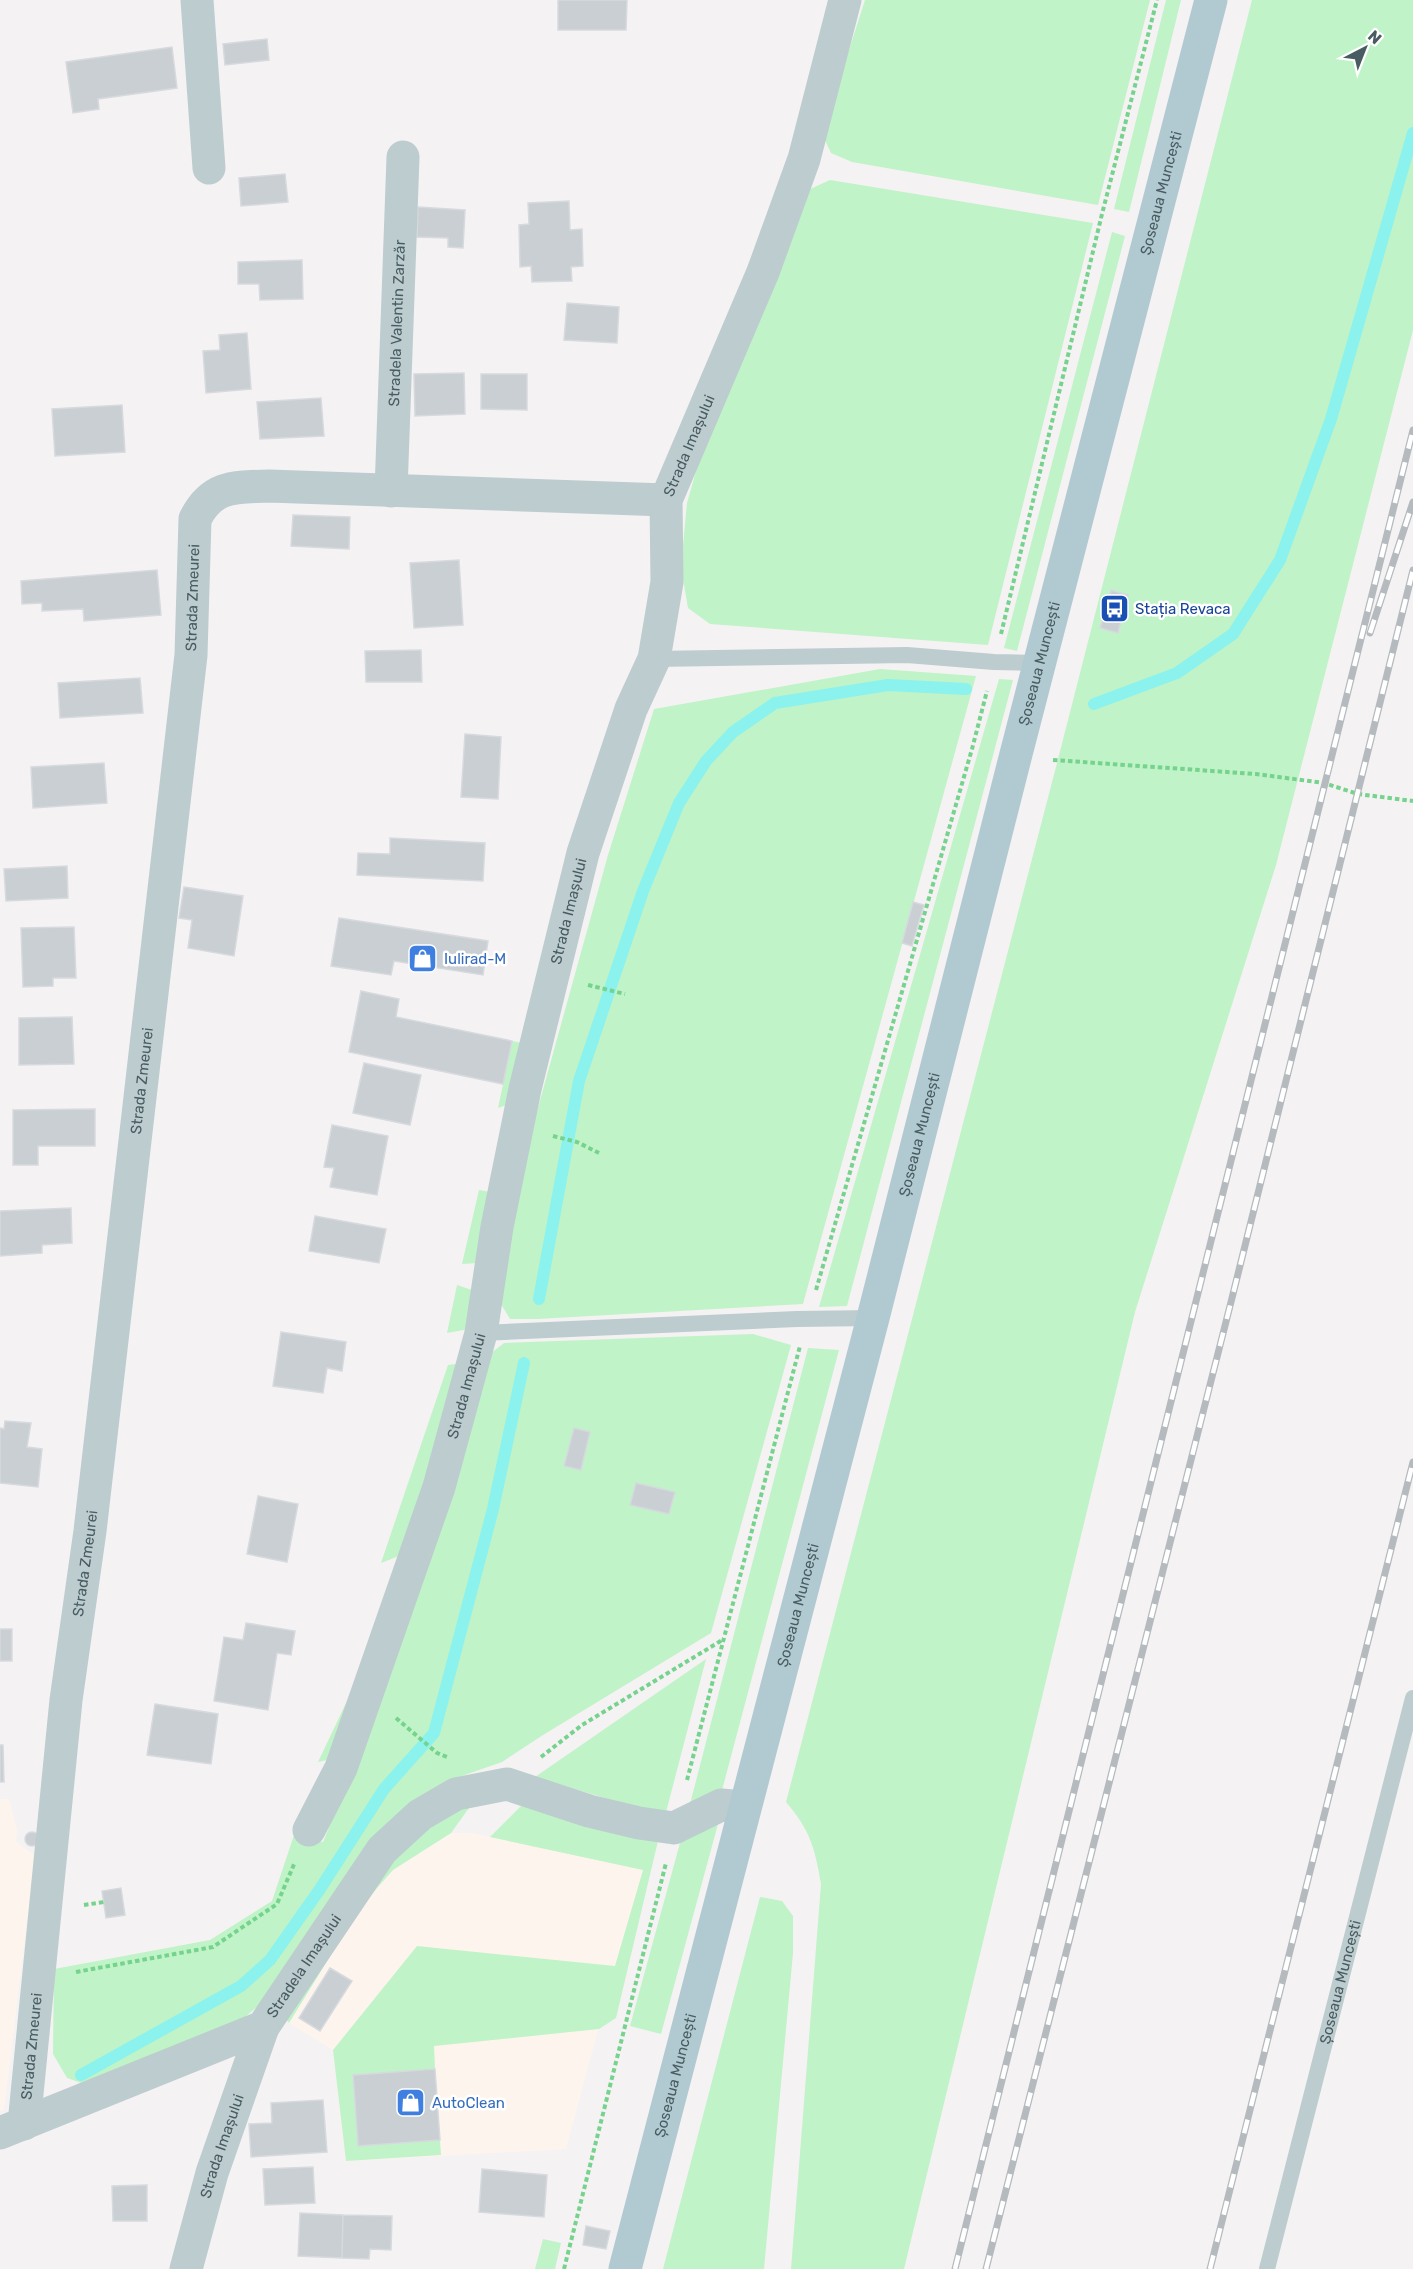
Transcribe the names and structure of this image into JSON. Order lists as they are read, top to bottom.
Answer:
{
  "streets": {
    "main road": ["Șoseaua Muncești"],
    "street": [
      "Stradela Valentin Zarzăr",
      "Strada Imașului",
      "Strada Zmeurei",
      "Stradela Imașului"
    ]
  },
  "crossings": [
    ["Stradela Valentin Zarzăr", "Strada Zmeurei"],
    ["Strada Imașului", "Strada Zmeurei"],
    ["Strada Imașului", "Stradela Imașului"],
    ["Strada Zmeurei", "Stradela Imașului"]
  ],
  "places": {
    "bus stop": ["Stația Revaca"],
    "shop": ["Iulirad-M", "AutoClean"]
  },
  "north": "top right"
}
